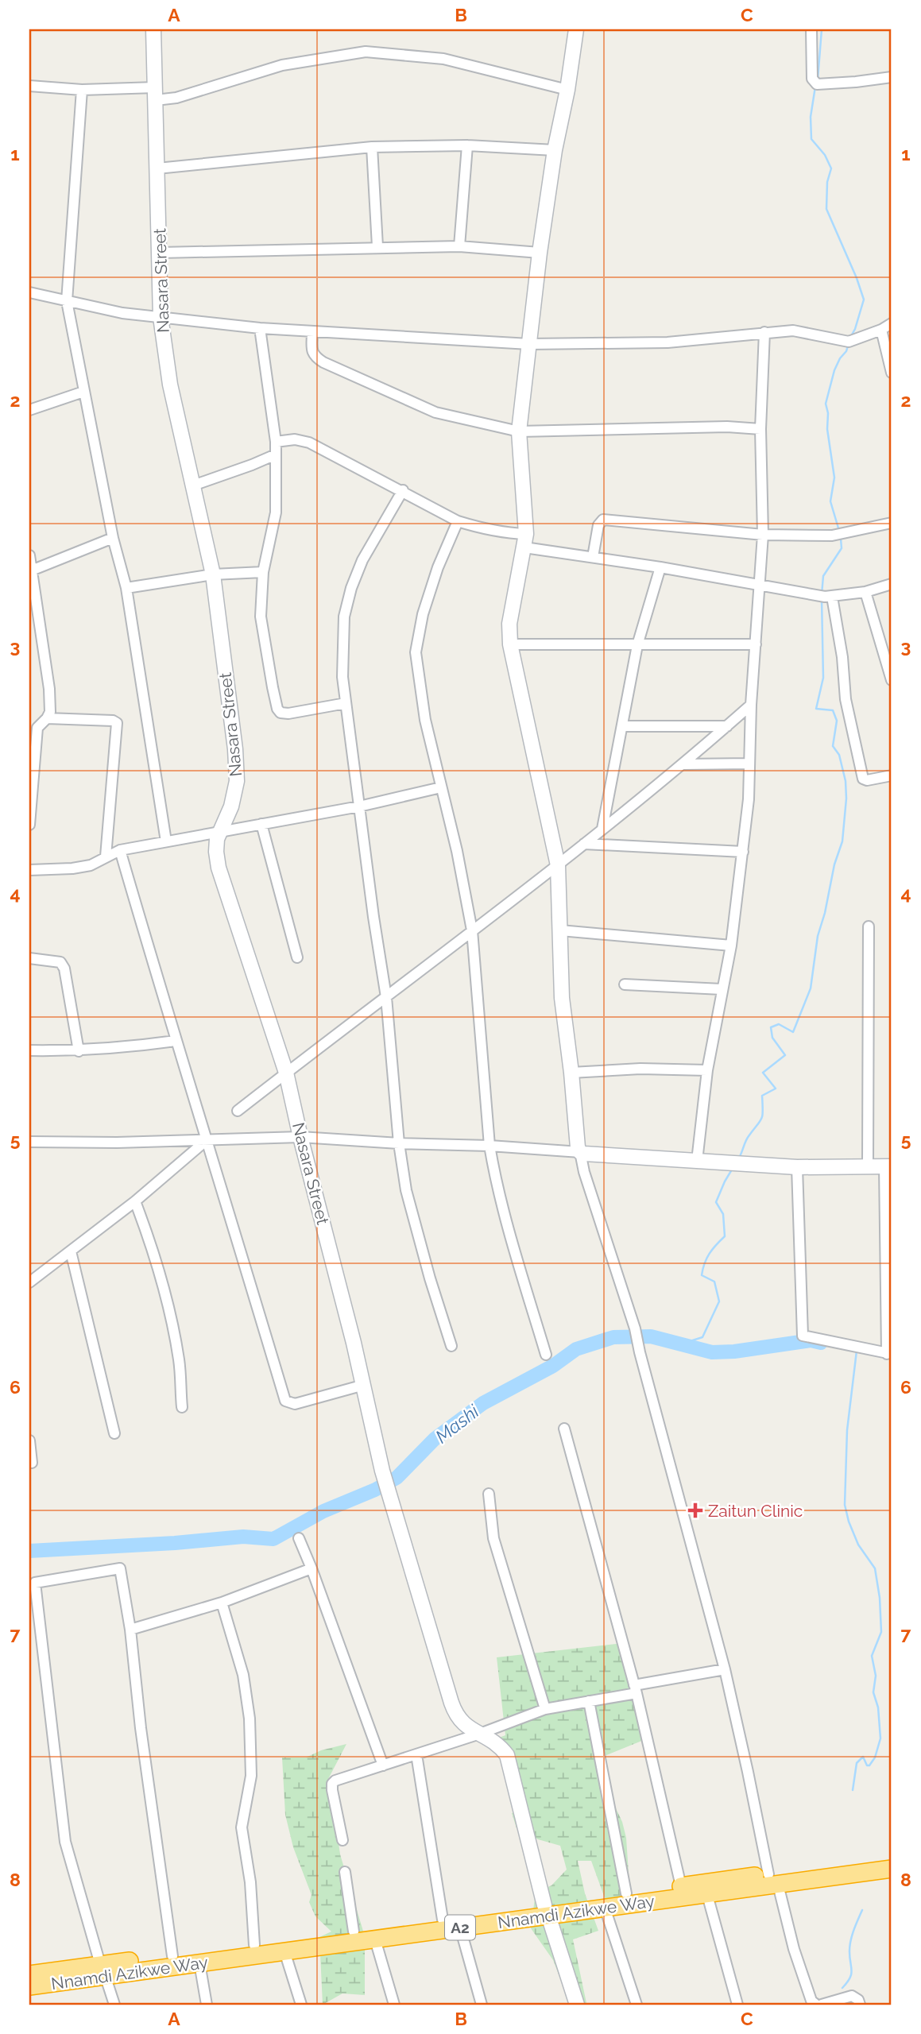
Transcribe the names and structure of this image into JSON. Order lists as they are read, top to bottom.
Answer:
{
  "streets": {
    "highway": ["Nnamdi Azikwe Way", "A2"],
    "street": ["Nasara Street"]
  },
  "crossings": [
    ["Nasara Street", "Nnamdi Azikwe Way"]
  ],
  "water": ["Mashi"],
  "places": {
    "health": ["Zaitun Clinic"]
  },
  "grid": {
    "columns": ["A", "B", "C"],
    "rows": [
      "1",
      "2",
      "3",
      "4",
      "5",
      "6",
      "7",
      "8"
    ]
  }
}
